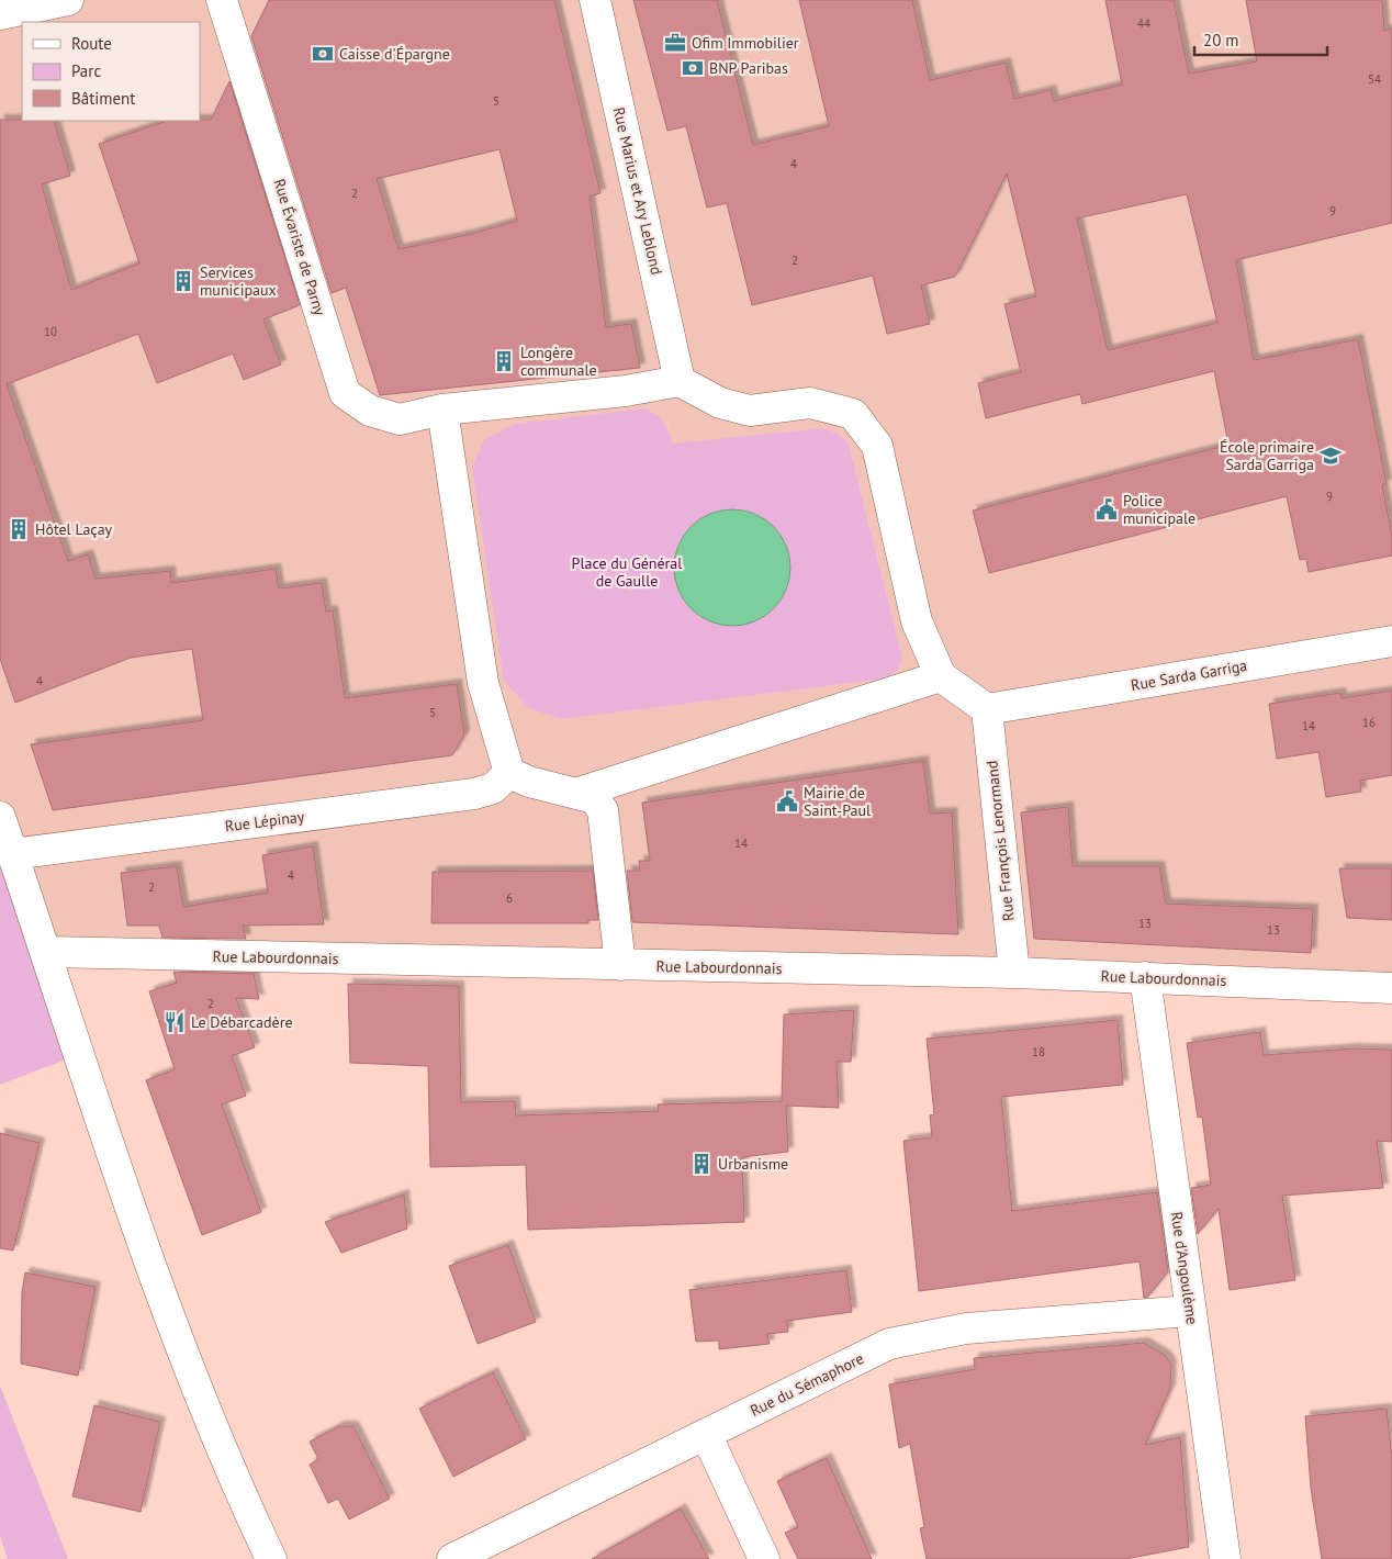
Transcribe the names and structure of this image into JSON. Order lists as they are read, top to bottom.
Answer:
{
  "streets": {
    "street": [
      "Rue Marius et Ary Leblond",
      "Rue Évariste de Parny",
      "Rue Sarda Garriga",
      "Rue Lépinay",
      "Rue François Lenormand",
      "Rue Labourdonnais",
      "Rue d'Angoulème",
      "Rue du Sémaphore"
    ]
  },
  "crossings": [
    ["Rue Sarda Garriga", "Rue François Lenormand"],
    ["Rue François Lenormand", "Rue Labourdonnais"],
    ["Rue Labourdonnais", "Rue d'Angoulème"],
    ["Rue d'Angoulème", "Rue du Sémaphore"]
  ],
  "parks": ["Place du Général de Gaulle"],
  "places": {
    "office": ["Ofim Immobilier"],
    "bank": ["Caisse d'Épargne", "BNP Paribas"],
    "building": [
      "Services municipaux",
      "Longère communale",
      "Hôtel Laçay",
      "Urbanisme"
    ],
    "school or university": ["École primaire Sarda Garriga"],
    "public building": ["Police municipale", "Mairie de Saint-Paul"],
    "restaurant": ["Le Débarcadère"]
  },
  "house_numbers": [
    "44",
    "54",
    "5",
    "4",
    "2",
    "9",
    "2",
    "10",
    "9",
    "4",
    "5",
    "16",
    "14",
    "14",
    "4",
    "2",
    "6",
    "13",
    "13",
    "2",
    "18"
  ],
  "legend": ["Route", "Parc", "Bâtiment"],
  "scale_bar": "20 m"
}
